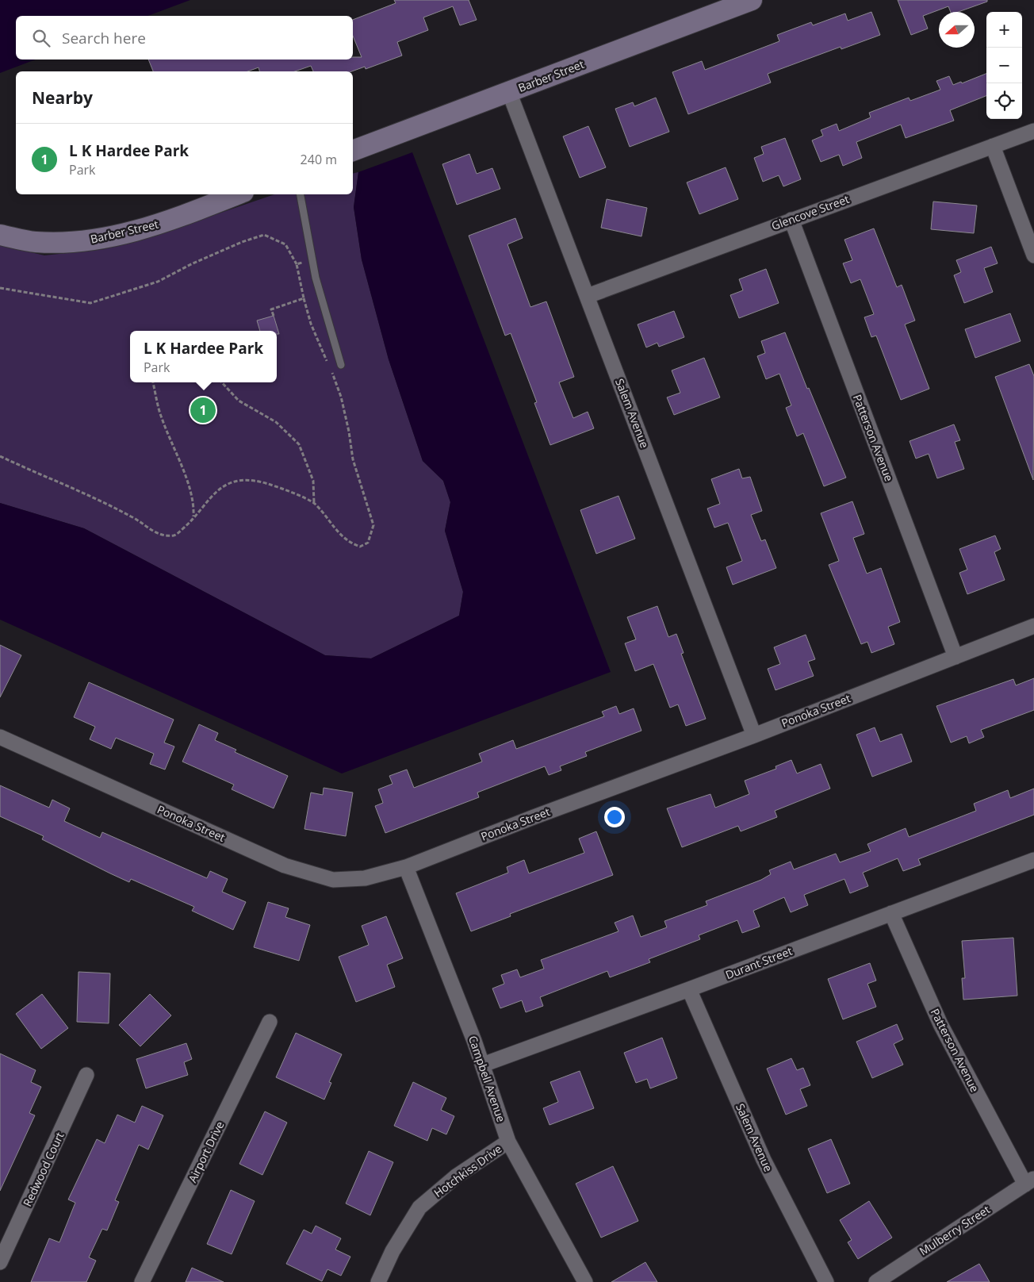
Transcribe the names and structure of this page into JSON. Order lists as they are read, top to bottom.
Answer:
{
  "streets": {
    "street": [
      "Barber Street",
      "Glencove Street",
      "Salem Avenue",
      "Patterson Avenue",
      "Ponoka Street",
      "Durant Street",
      "Campbell Avenue",
      "Airport Drive",
      "Redwood Court",
      "Hotchkiss Drive",
      "Mulberry Street"
    ]
  },
  "crossings": [
    ["Barber Street", "Salem Avenue"],
    ["Glencove Street", "Salem Avenue"],
    ["Glencove Street", "Patterson Avenue"],
    ["Salem Avenue", "Ponoka Street"],
    ["Salem Avenue", "Durant Street"],
    ["Patterson Avenue", "Ponoka Street"],
    ["Patterson Avenue", "Durant Street"],
    ["Patterson Avenue", "Mulberry Street"],
    ["Ponoka Street", "Campbell Avenue"],
    ["Durant Street", "Campbell Avenue"],
    ["Campbell Avenue", "Hotchkiss Drive"]
  ],
  "north": "left",
  "page": {
    "map_buttons": ["+", "−"],
    "search": "Search here",
    "heading": "Nearby",
    "list": [
      {
        "mark": "1",
        "name": "L K Hardee Park",
        "note": "Park",
        "value": "240 m"
      }
    ],
    "popup": ["L K Hardee Park", "Park"],
    "pins": "1"
  }
}
